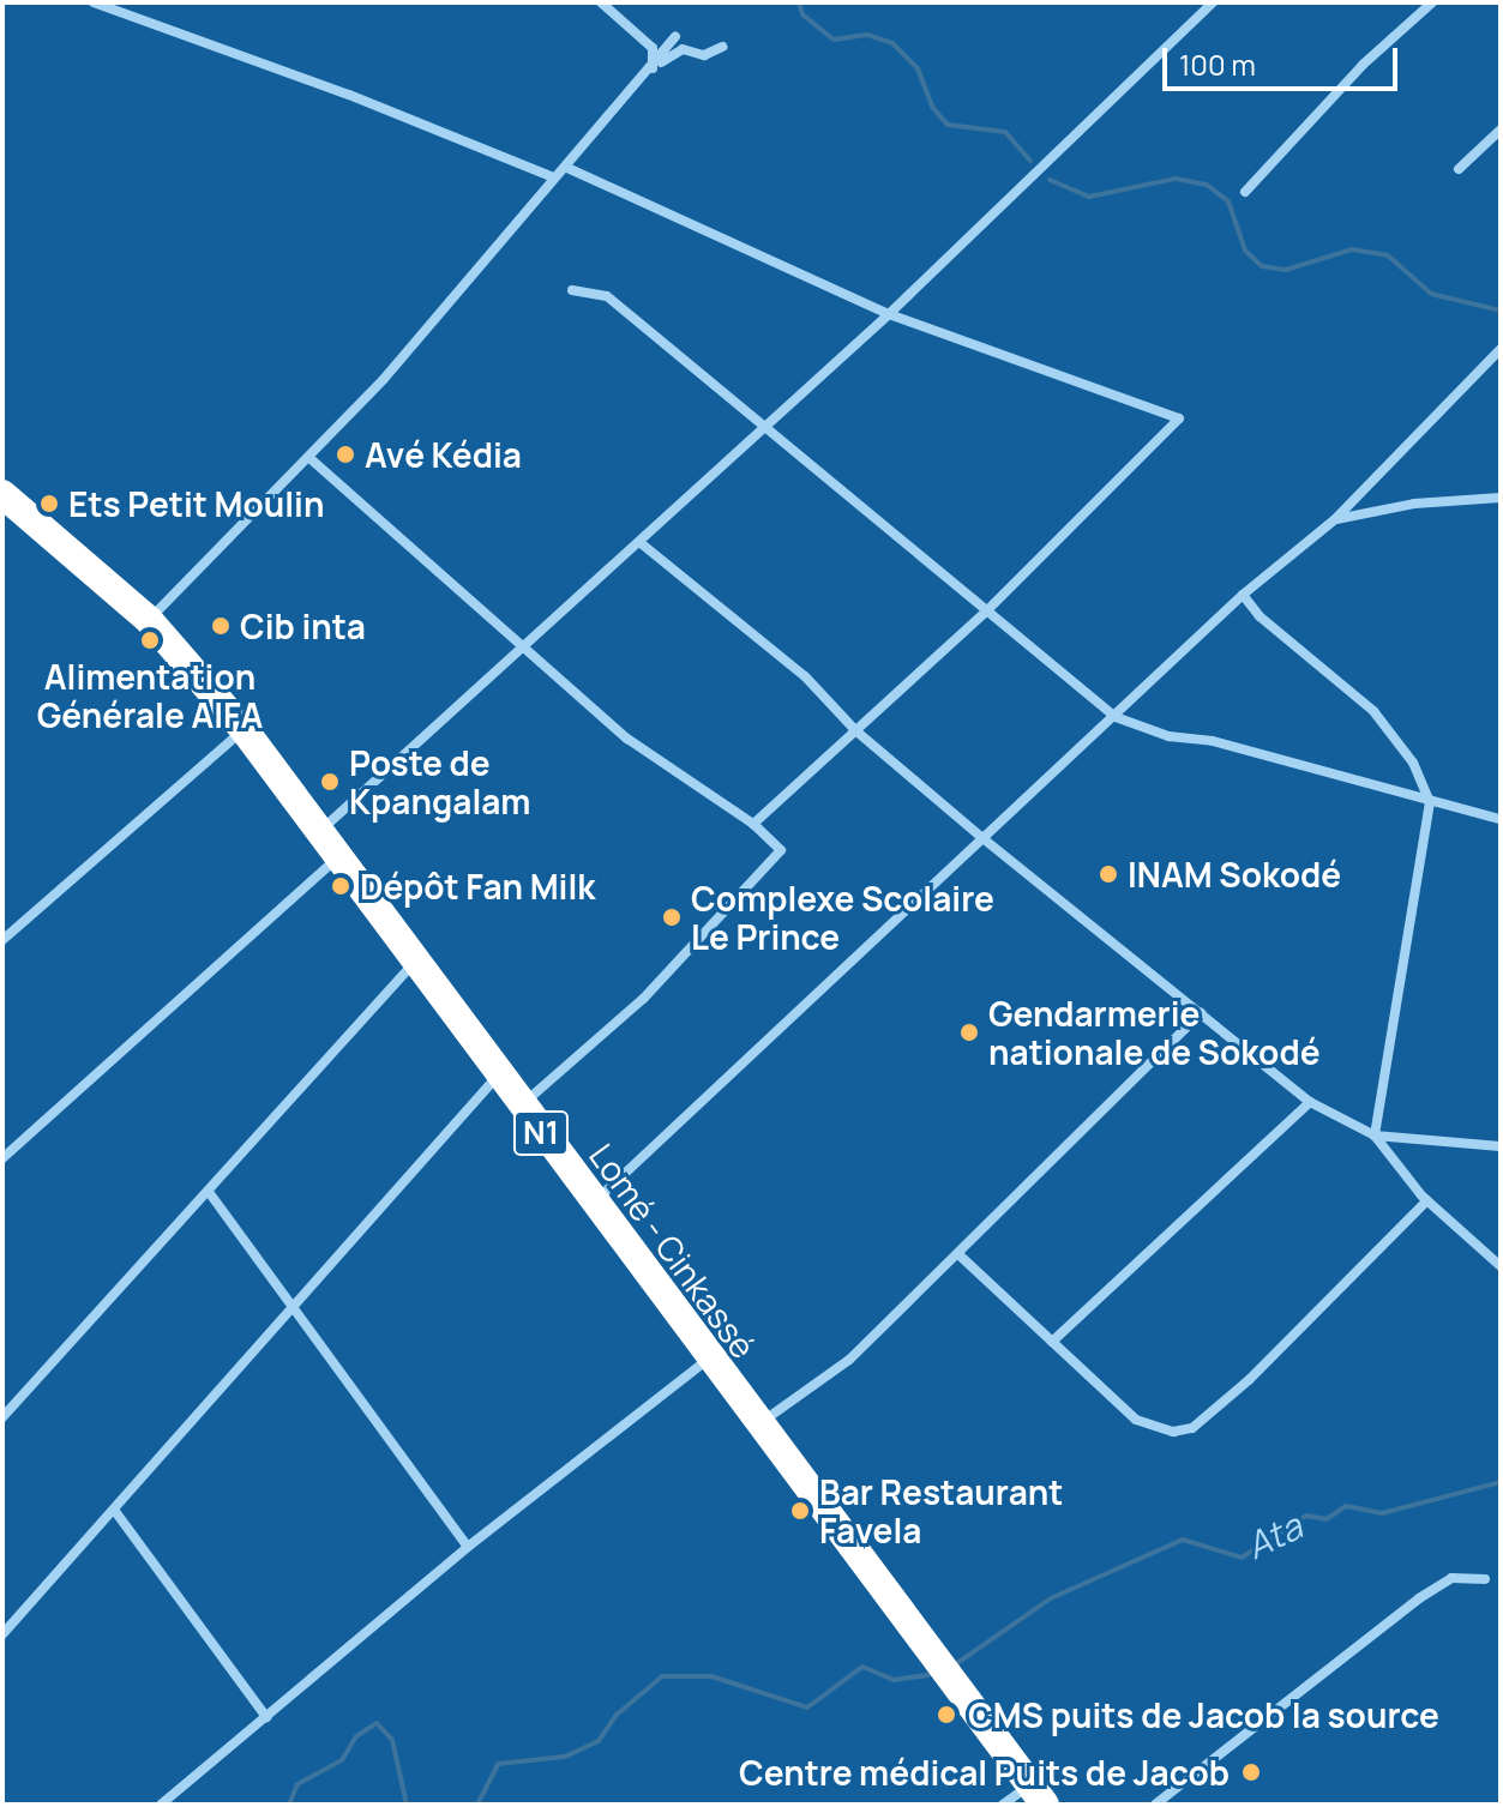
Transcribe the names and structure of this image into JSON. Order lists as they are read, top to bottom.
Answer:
{
  "streets": {
    "highway": ["N1", "Lomé - Cinkassé"]
  },
  "water": ["Ata"],
  "places": [
    "Avé Kédia",
    "Ets Petit Moulin",
    "Cib inta",
    "Alimentation Générale AIFA",
    "Poste de Kpangalam",
    "INAM Sokodé",
    "Dépôt Fan Milk",
    "Complexe Scolaire Le Prince",
    "Gendarmerie nationale de Sokodé",
    "Bar Restaurant Favela",
    "CMS puits de Jacob la source",
    "Centre médical Puits de Jacob"
  ],
  "scale_bar": "100 m"
}
